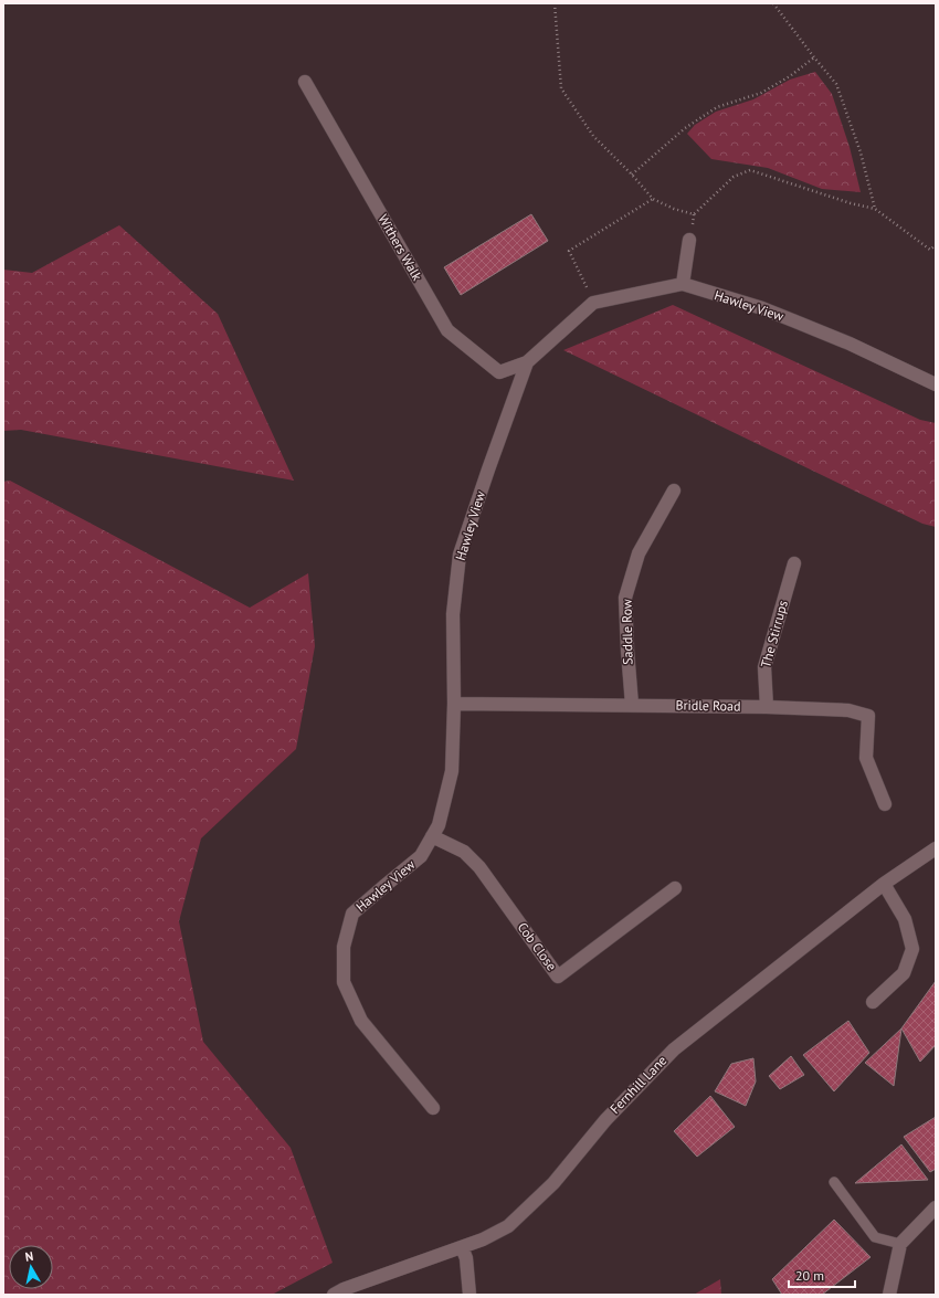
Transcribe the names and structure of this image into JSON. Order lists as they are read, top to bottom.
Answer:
{
  "streets": {
    "street": [
      "Withers Walk",
      "Hawley View",
      "Saddle Row",
      "The Stirrups",
      "Bridle Road",
      "Cob Close",
      "Fernhill Lane"
    ]
  },
  "crossings": [
    ["Withers Walk", "Hawley View"],
    ["Hawley View", "Bridle Road"],
    ["Hawley View", "Cob Close"],
    ["Saddle Row", "Bridle Road"],
    ["The Stirrups", "Bridle Road"]
  ],
  "scale_bar": "20 m",
  "north": "top"
}
